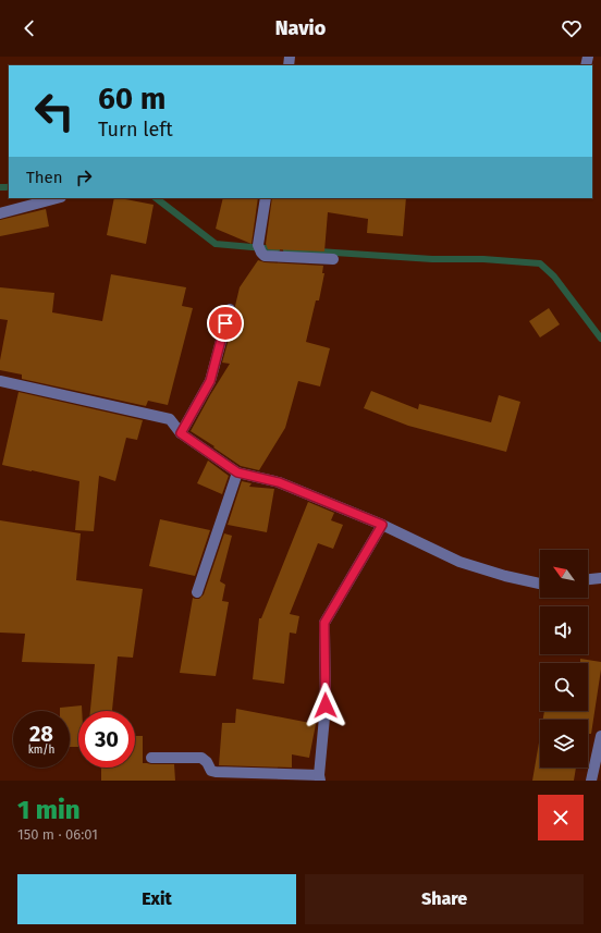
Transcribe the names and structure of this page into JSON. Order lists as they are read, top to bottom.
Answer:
{
  "north": "top left",
  "page": {
    "header": "Navio",
    "turn": ["60 m", "Turn left"],
    "then": "Then",
    "speed": "28 km/h",
    "limit": "30",
    "heading": ["1 min", "150 m · 06:01"],
    "buttons": ["Exit", "Share"]
  }
}
